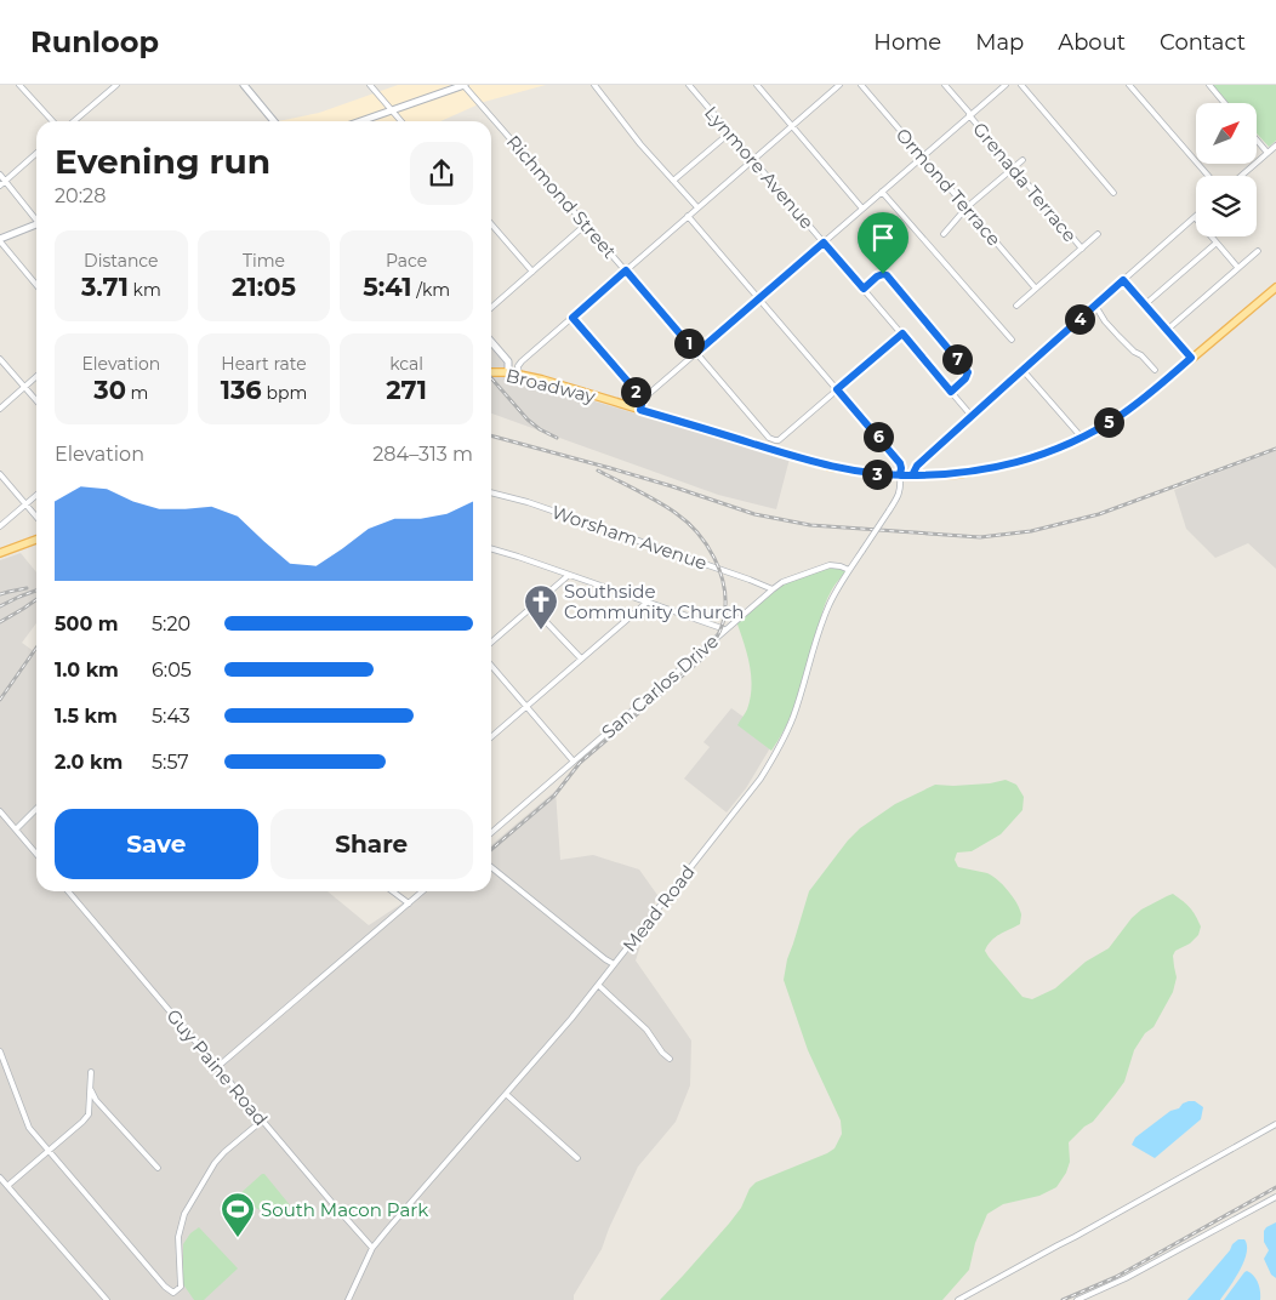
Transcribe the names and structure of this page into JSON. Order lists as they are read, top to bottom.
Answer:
{
  "streets": {
    "main road": ["Broadway"],
    "street": [
      "Lynmore Avenue",
      "Grenada Terrace",
      "Ormond Terrace",
      "Richmond Street",
      "Worsham Avenue",
      "San Carlos Drive",
      "Mead Road",
      "Guy Paine Road"
    ]
  },
  "crossings": [
    ["Broadway", "Mead Road"],
    ["Worsham Avenue", "San Carlos Drive"],
    ["San Carlos Drive", "Mead Road"],
    ["Mead Road", "Guy Paine Road"]
  ],
  "places": {
    "church": ["Southside Community Church"],
    "sports": ["South Macon Park"]
  },
  "north": "top right",
  "page": {
    "header": "Runloop",
    "nav": [
      "Home",
      "Map",
      "About",
      "Contact"
    ],
    "heading": ["Evening run", "20:28"],
    "stats": [
      ["Distance", "3.71 km"],
      ["Time", "21:05"],
      ["Pace", "5:41 /km"],
      ["Elevation", "30 m"],
      ["Heart rate", "136 bpm"],
      ["kcal", "271"]
    ],
    "pins": [
      "4",
      "1",
      "7",
      "2",
      "5",
      "6",
      "3"
    ],
    "chart": ["Elevation", "284–313 m"],
    "list": [
      {
        "name": "500 m",
        "note": "5:20"
      },
      {
        "name": "1.0 km",
        "note": "6:05"
      },
      {
        "name": "1.5 km",
        "note": "5:43"
      },
      {
        "name": "2.0 km",
        "note": "5:57"
      }
    ],
    "buttons": ["Save", "Share"]
  }
}
